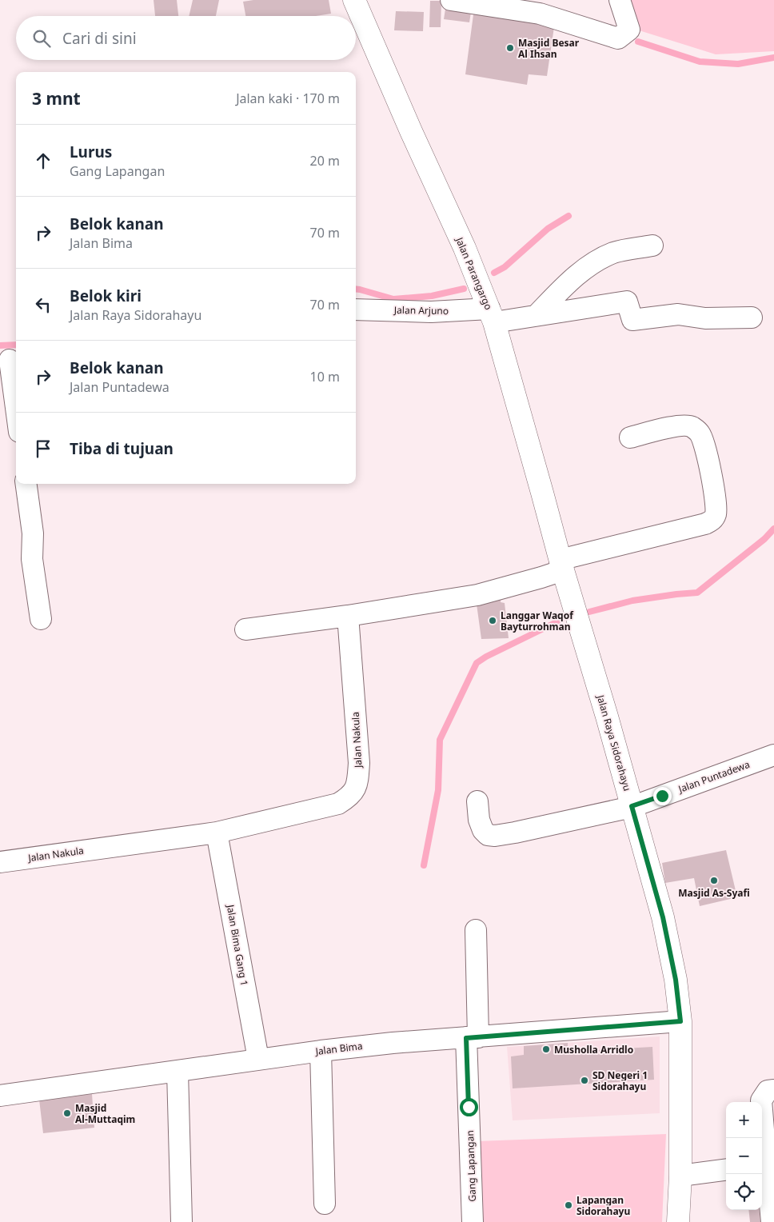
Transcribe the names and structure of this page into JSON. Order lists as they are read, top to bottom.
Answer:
{
  "streets": {
    "main road": ["Jalan Parangargo", "Jalan Raya Sidorahayu"],
    "street": [
      "Jalan Arjuno",
      "Jalan Nakula",
      "Jalan Puntadewa",
      "Jalan Bima Gang 1",
      "Jalan Bima",
      "Gang Lapangan"
    ]
  },
  "crossings": [
    ["Jalan Parangargo", "Jalan Arjuno"],
    ["Jalan Parangargo", "Jalan Raya Sidorahayu"],
    ["Jalan Nakula", "Jalan Bima Gang 1"],
    ["Jalan Raya Sidorahayu", "Jalan Puntadewa"],
    ["Jalan Raya Sidorahayu", "Jalan Bima"],
    ["Jalan Bima Gang 1", "Jalan Bima"],
    ["Jalan Bima", "Gang Lapangan"]
  ],
  "places": [
    "Masjid Besar Al Ihsan",
    "Langgar Waqof Bayturrohman",
    "Masjid As-Syafi",
    "Musholla Arridlo",
    "SD Negeri 1 Sidorahayu",
    "Masjid Al-Muttaqim",
    "Lapangan Sidorahayu"
  ],
  "page": {
    "search": "Cari di sini",
    "heading": ["3 mnt", "Jalan kaki · 170 m"],
    "list": [
      ["Lurus", "Gang Lapangan", "20 m"],
      ["Belok kanan", "Jalan Bima", "70 m"],
      ["Belok kiri", "Jalan Raya Sidorahayu", "70 m"],
      ["Belok kanan", "Jalan Puntadewa", "10 m"],
      "Tiba di tujuan"
    ],
    "map_buttons": ["+", "−"]
  }
}
